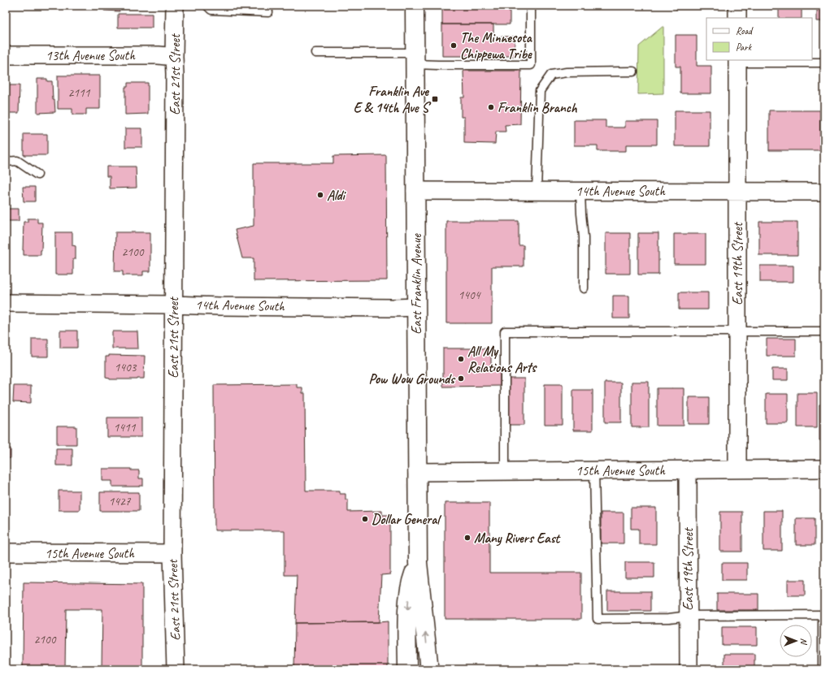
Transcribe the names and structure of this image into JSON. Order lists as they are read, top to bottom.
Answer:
{
  "streets": {
    "main road": ["East Franklin Avenue"],
    "street": [
      "13th Avenue South",
      "East 21st Street",
      "14th Avenue South",
      "East 19th Street",
      "15th Avenue South"
    ]
  },
  "crossings": [
    ["13th Avenue South", "East 21st Street"],
    ["East 21st Street", "14th Avenue South"],
    ["East 21st Street", "15th Avenue South"],
    ["14th Avenue South", "East 19th Street"],
    ["14th Avenue South", "East Franklin Avenue"],
    ["East 19th Street", "15th Avenue South"],
    ["East Franklin Avenue", "15th Avenue South"]
  ],
  "places": {
    "other": [
      "The Minnesota Chippewa Tribe",
      "Franklin Branch",
      "Aldi",
      "All My Relations Arts",
      "Pow Wow Grounds",
      "Dollar General",
      "Many Rivers East"
    ],
    "transit": ["Franklin Ave E & 14th Ave S"]
  },
  "house_numbers": [
    "2111",
    "2100",
    "1404",
    "1403",
    "1411",
    "1427",
    "2100"
  ],
  "legend": ["Road", "Park"],
  "north": "right"
}
